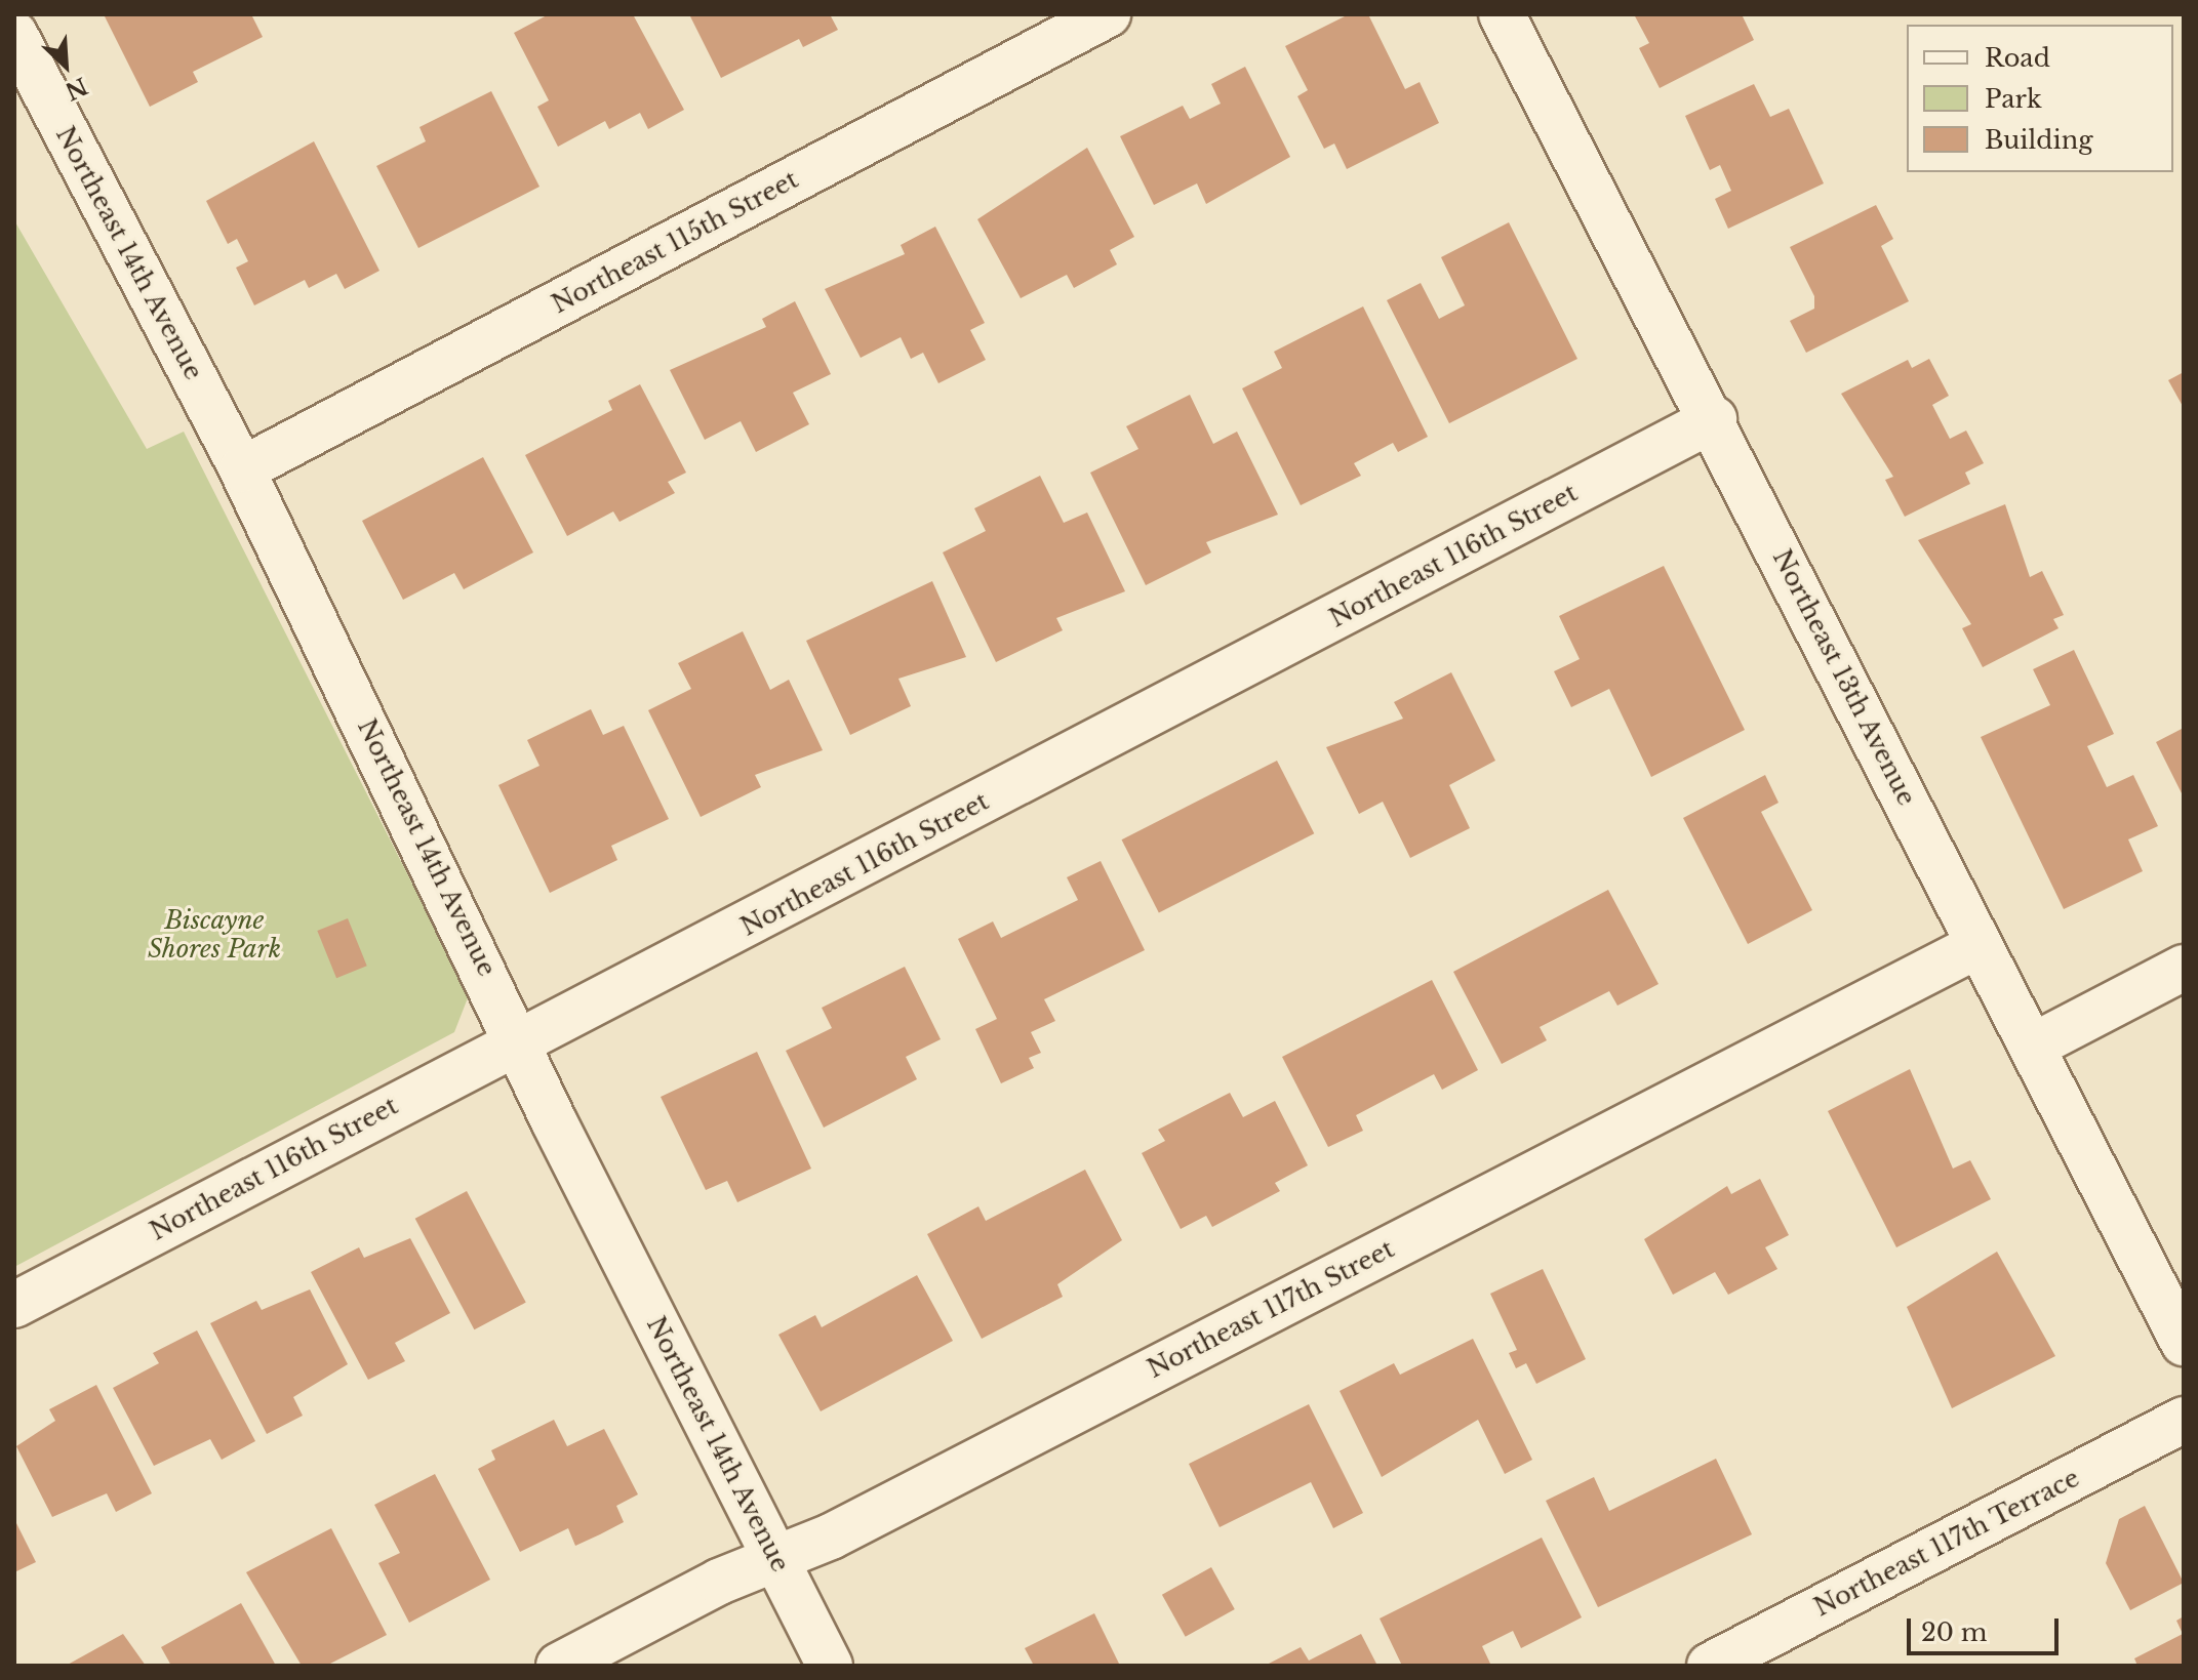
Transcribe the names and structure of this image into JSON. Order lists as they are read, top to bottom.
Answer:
{
  "streets": {
    "street": [
      "Northeast 115th Street",
      "Northeast 14th Avenue",
      "Northeast 116th Street",
      "Northeast 13th Avenue",
      "Northeast 117th Street",
      "Northeast 117th Terrace"
    ]
  },
  "crossings": [
    ["Northeast 115th Street", "Northeast 14th Avenue"],
    ["Northeast 14th Avenue", "Northeast 116th Street"],
    ["Northeast 14th Avenue", "Northeast 117th Street"],
    ["Northeast 116th Street", "Northeast 13th Avenue"],
    ["Northeast 13th Avenue", "Northeast 117th Street"]
  ],
  "parks": ["Biscayne Shores Park"],
  "legend": ["Road", "Park", "Building"],
  "scale_bar": "20 m",
  "north": "bottom right"
}
